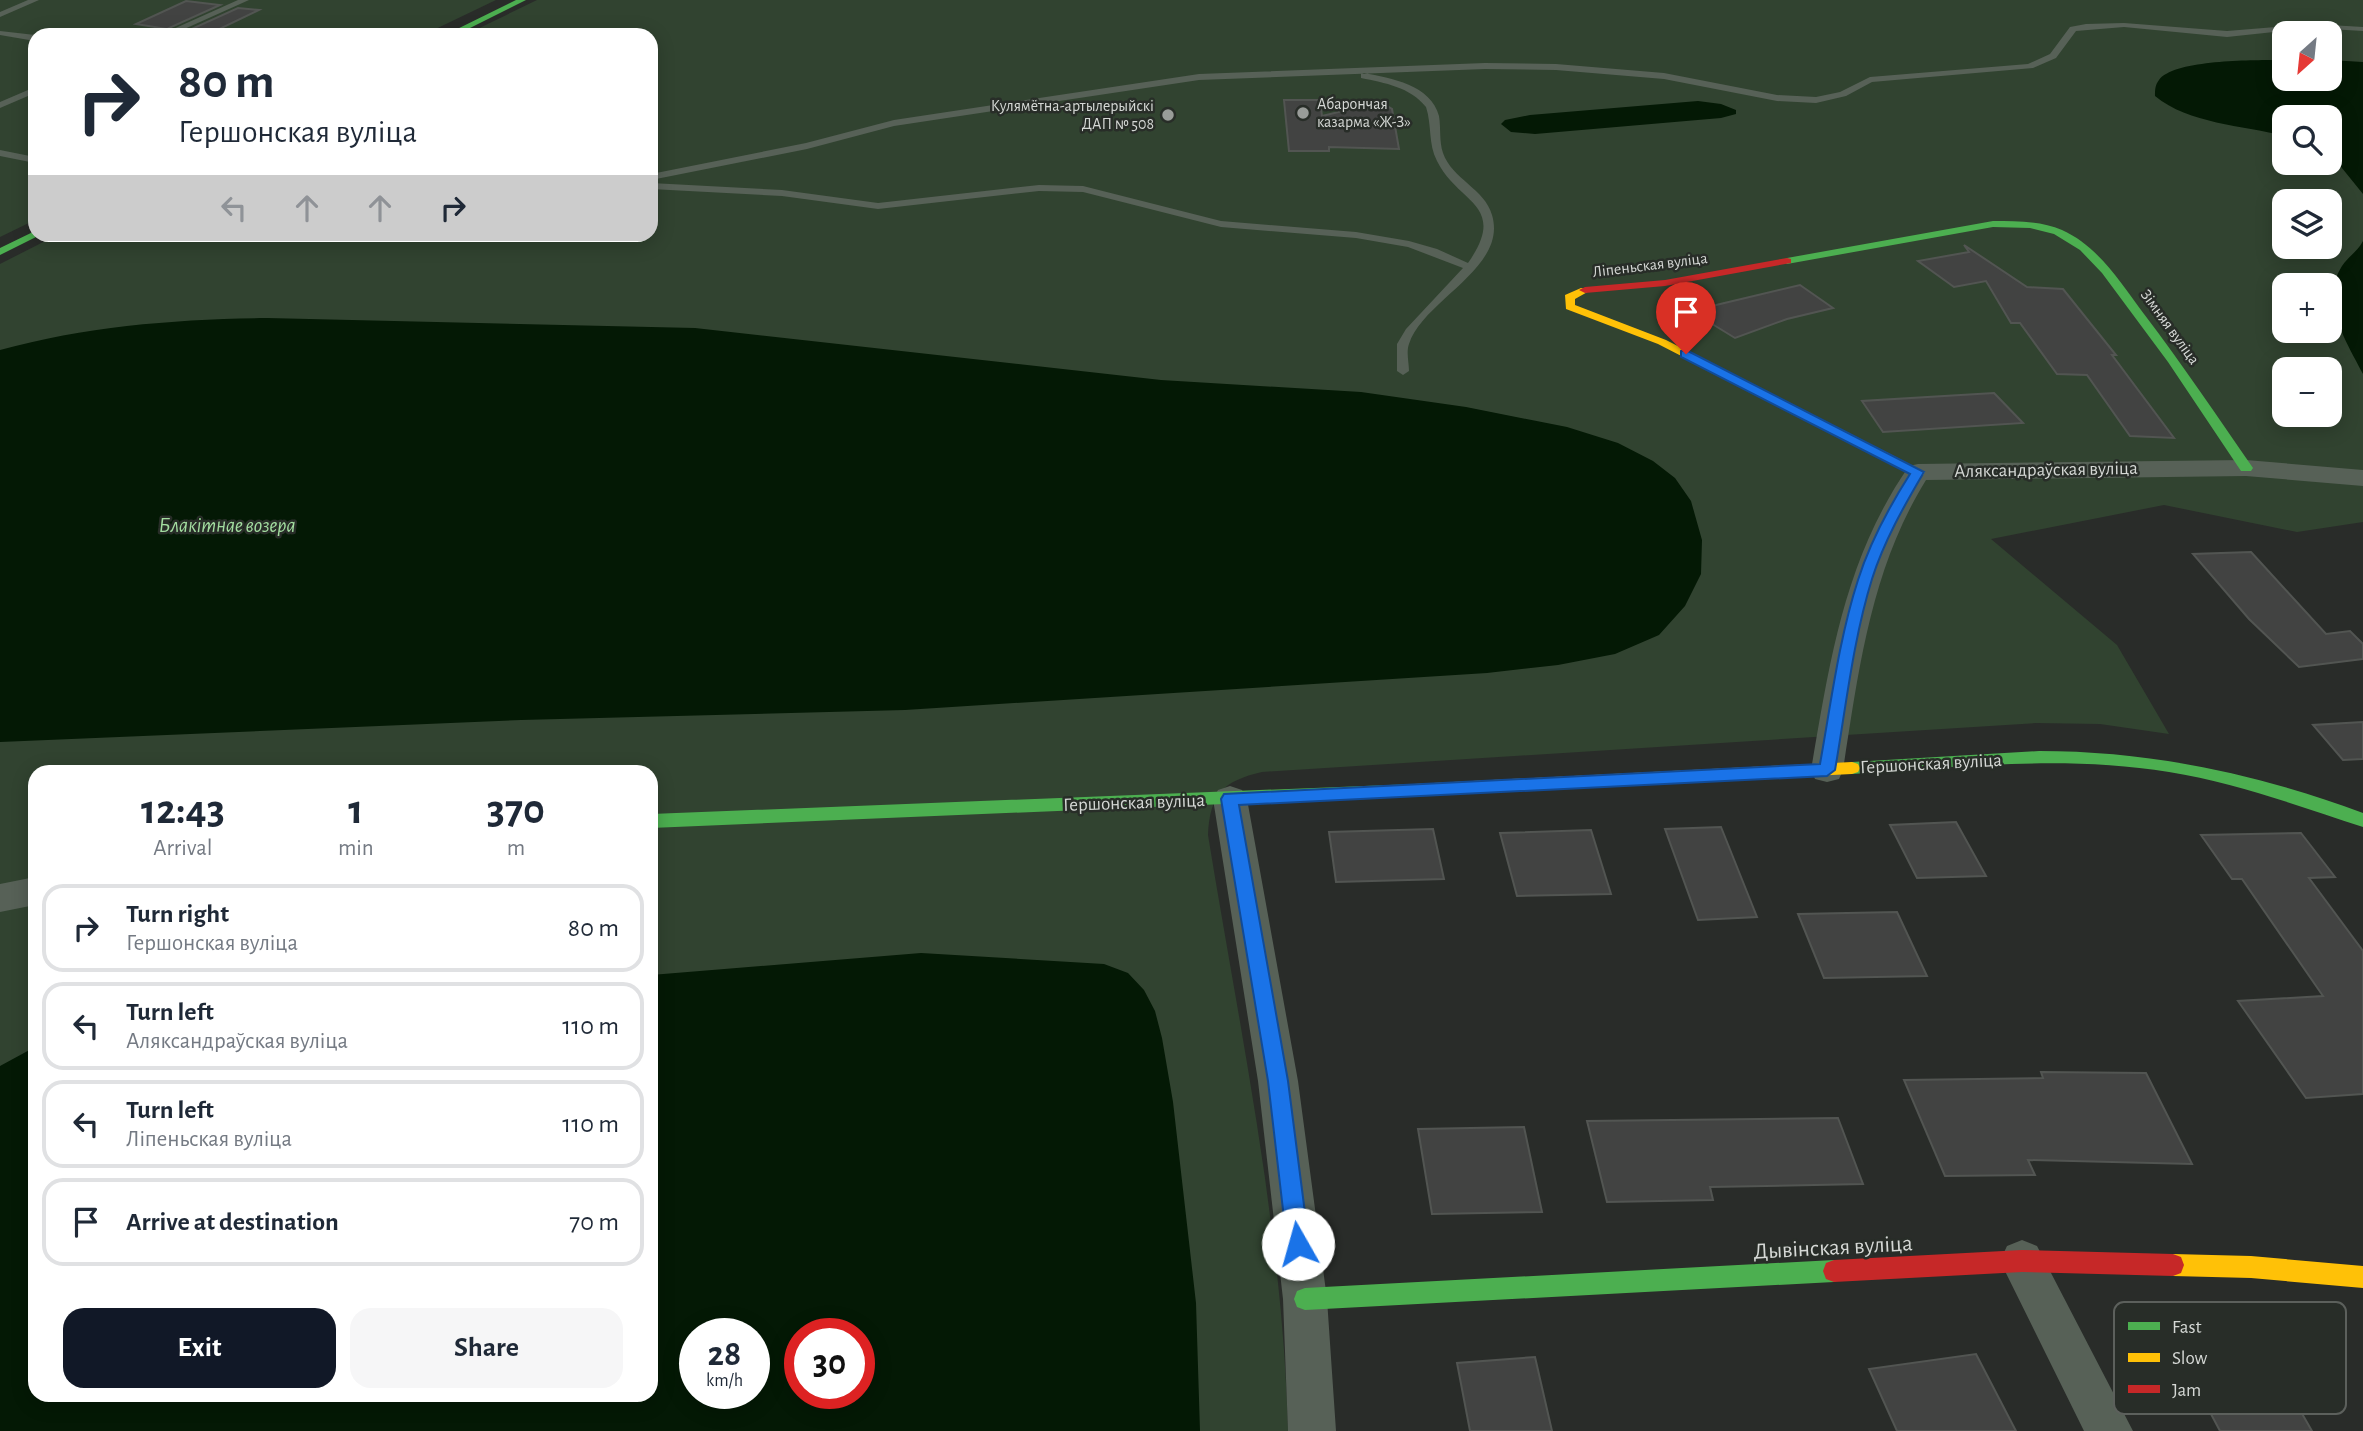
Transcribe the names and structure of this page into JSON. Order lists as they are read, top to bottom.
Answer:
{
  "streets": {
    "street": [
      "Ліпеньская вуліца",
      "Зімняя вуліца",
      "Аляксандраўская вуліца",
      "Гершонская вуліца",
      "Дывінская вуліца"
    ]
  },
  "crossings": [
    ["Ліпеньская вуліца", "Зімняя вуліца"],
    ["Ліпеньская вуліца", "Аляксандраўская вуліца"],
    ["Зімняя вуліца", "Аляксандраўская вуліца"]
  ],
  "water": ["Блакітнае возера"],
  "places": ["Абарончая казарма «Ж-З»", "Кулямётна-артылерыйскі ДАП № 508"],
  "legend": ["Fast", "Slow", "Jam"],
  "north": "bottom left",
  "page": {
    "map_buttons": ["+", "−"],
    "turn": ["80 m", "Гершонская вуліца"],
    "eta": [
      "12:43",
      "Arrival",
      "1",
      "min",
      "370",
      "m"
    ],
    "list": [
      {
        "name": "Turn right",
        "note": "Гершонская вуліца",
        "value": "80 m"
      },
      {
        "name": "Turn left",
        "note": "Аляксандраўская вуліца",
        "value": "110 m"
      },
      {
        "name": "Turn left",
        "note": "Ліпеньская вуліца",
        "value": "110 m"
      },
      {
        "name": "Arrive at destination",
        "value": "70 m"
      }
    ],
    "buttons": ["Exit", "Share"],
    "speed": "28 km/h",
    "limit": "30"
  }
}
